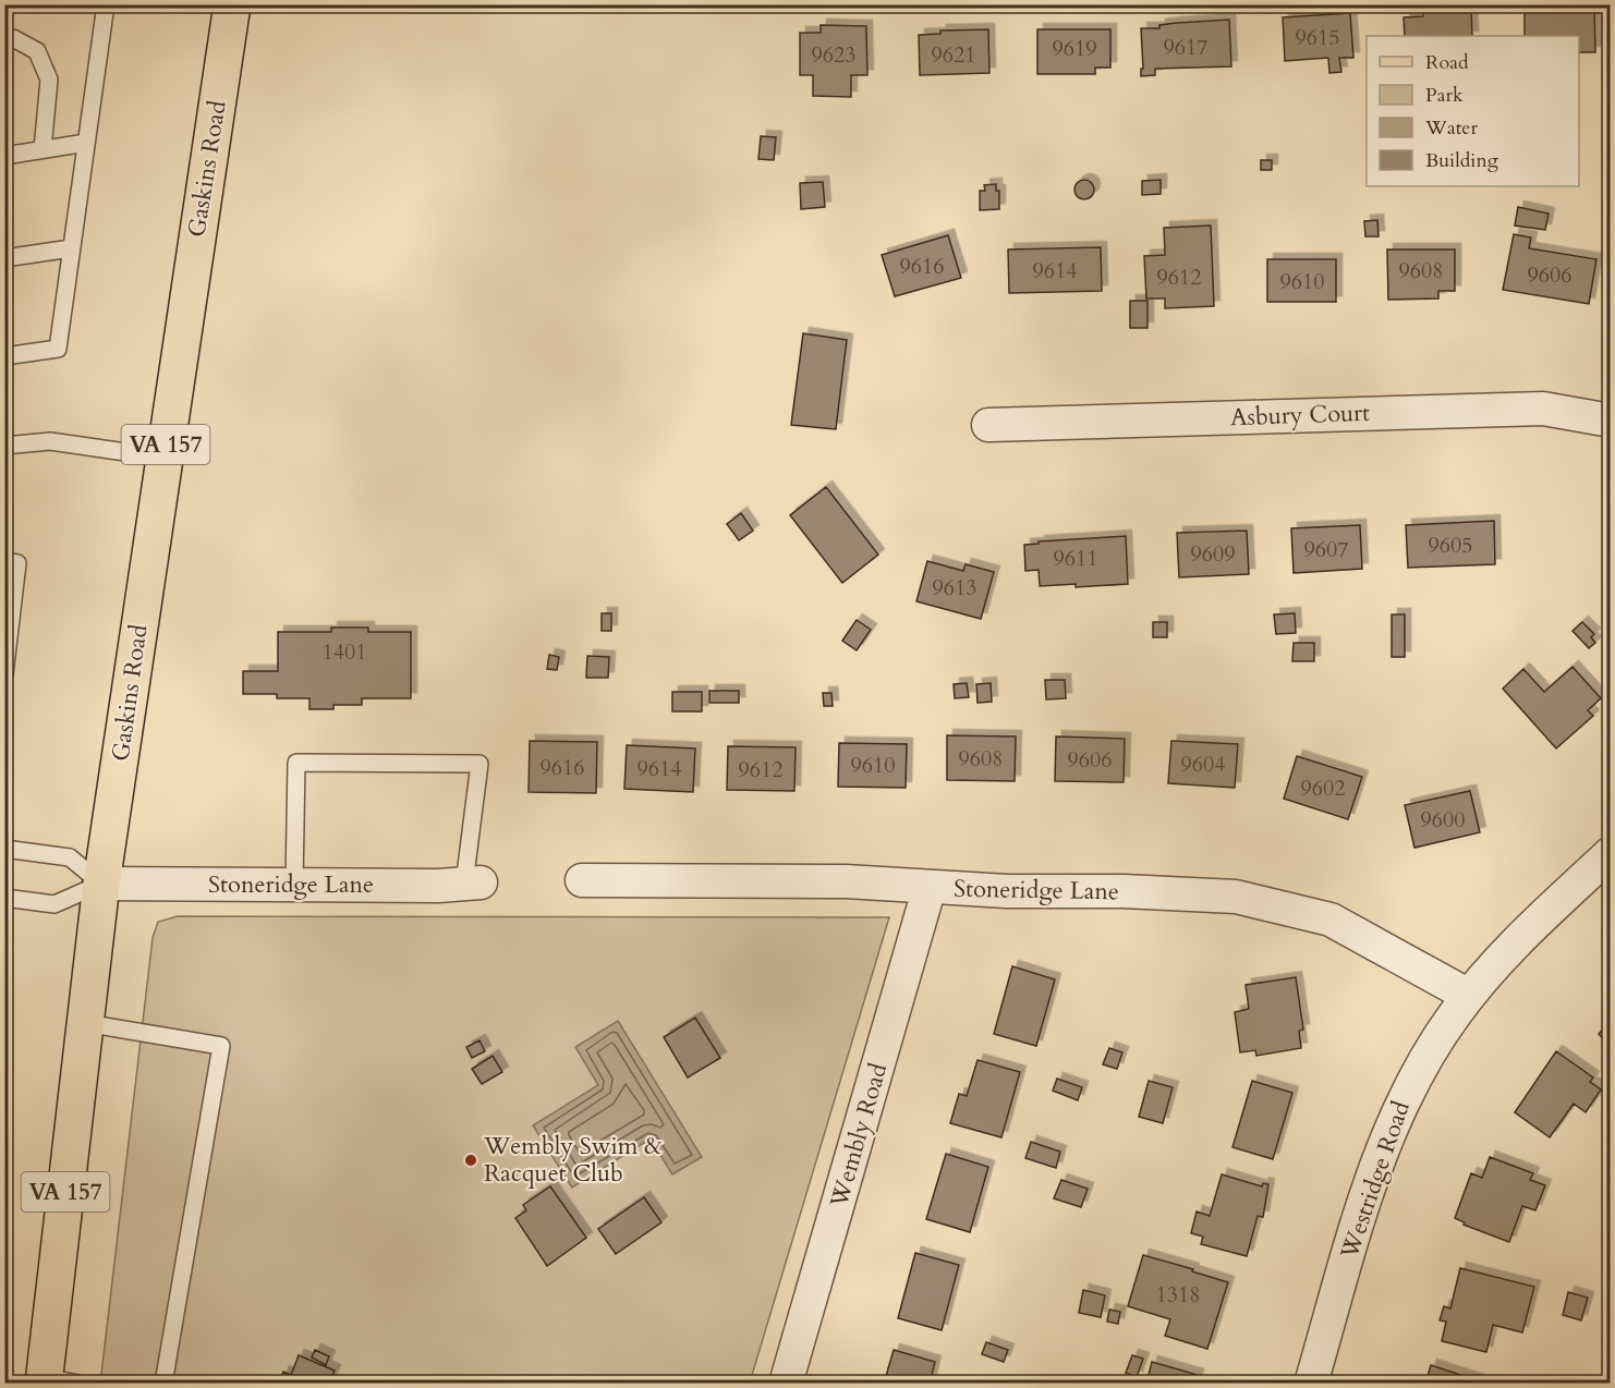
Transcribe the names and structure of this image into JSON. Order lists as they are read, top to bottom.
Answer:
{
  "streets": {
    "main road": ["Gaskins Road", "VA 157"],
    "street": [
      "Asbury Court",
      "Stoneridge Lane",
      "Wembly Road",
      "Westridge Road"
    ]
  },
  "crossings": [
    ["Gaskins Road", "Stoneridge Lane"],
    ["Stoneridge Lane", "Wembly Road"],
    ["Stoneridge Lane", "Westridge Road"]
  ],
  "places": ["Wembly Swim & Racquet Club"],
  "house_numbers": [
    "9615",
    "9617",
    "9619",
    "9623",
    "9621",
    "9616",
    "9614",
    "9608",
    "9606",
    "9612",
    "9610",
    "9605",
    "9607",
    "9609",
    "9611",
    "9613",
    "1401",
    "9608",
    "9606",
    "9604",
    "9610",
    "9616",
    "9614",
    "9612",
    "9602",
    "9600",
    "1318"
  ],
  "legend": [
    "Road",
    "Park",
    "Water",
    "Building"
  ]
}
